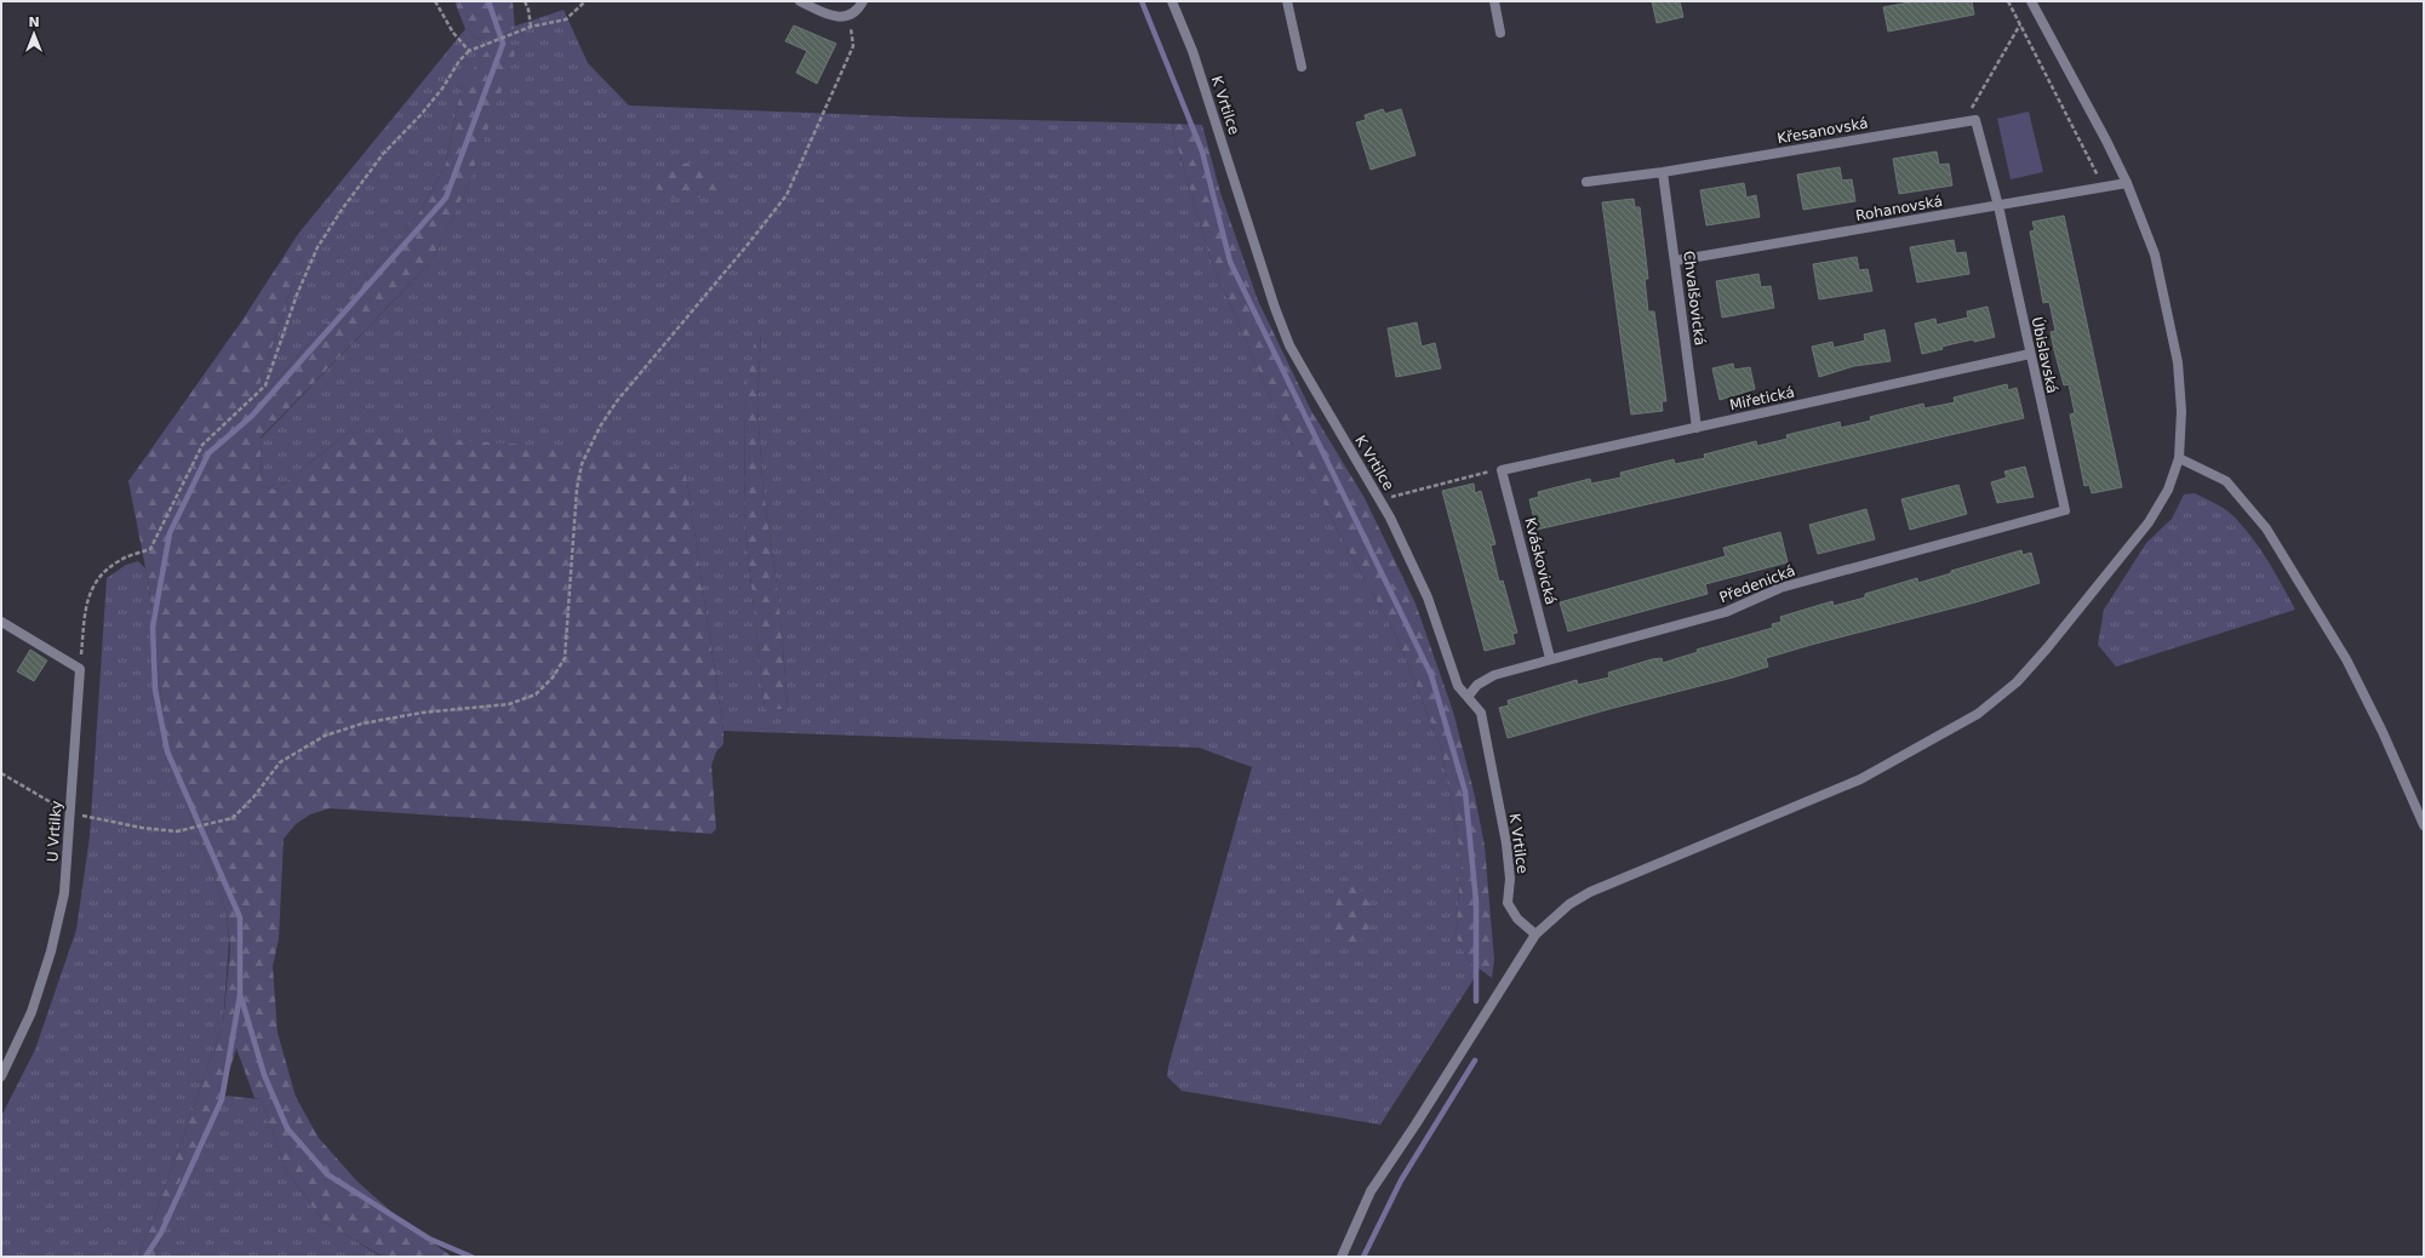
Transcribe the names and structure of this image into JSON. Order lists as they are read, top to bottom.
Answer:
{
  "streets": {
    "street": [
      "K Vrtilce",
      "Křesanovská",
      "Rohanovská",
      "Chvalšovická",
      "Úbislavská",
      "Miřetická",
      "Kváskovická",
      "Předenická",
      "U Vrtilky"
    ]
  },
  "crossings": [
    ["K Vrtilce", "Předenická"],
    ["Křesanovská", "Chvalšovická"],
    ["Rohanovská", "Chvalšovická"],
    ["Rohanovská", "Úbislavská"],
    ["Chvalšovická", "Miřetická"],
    ["Úbislavská", "Miřetická"],
    ["Úbislavská", "Předenická"],
    ["Miřetická", "Kváskovická"],
    ["Kváskovická", "Předenická"]
  ],
  "north": "top"
}
